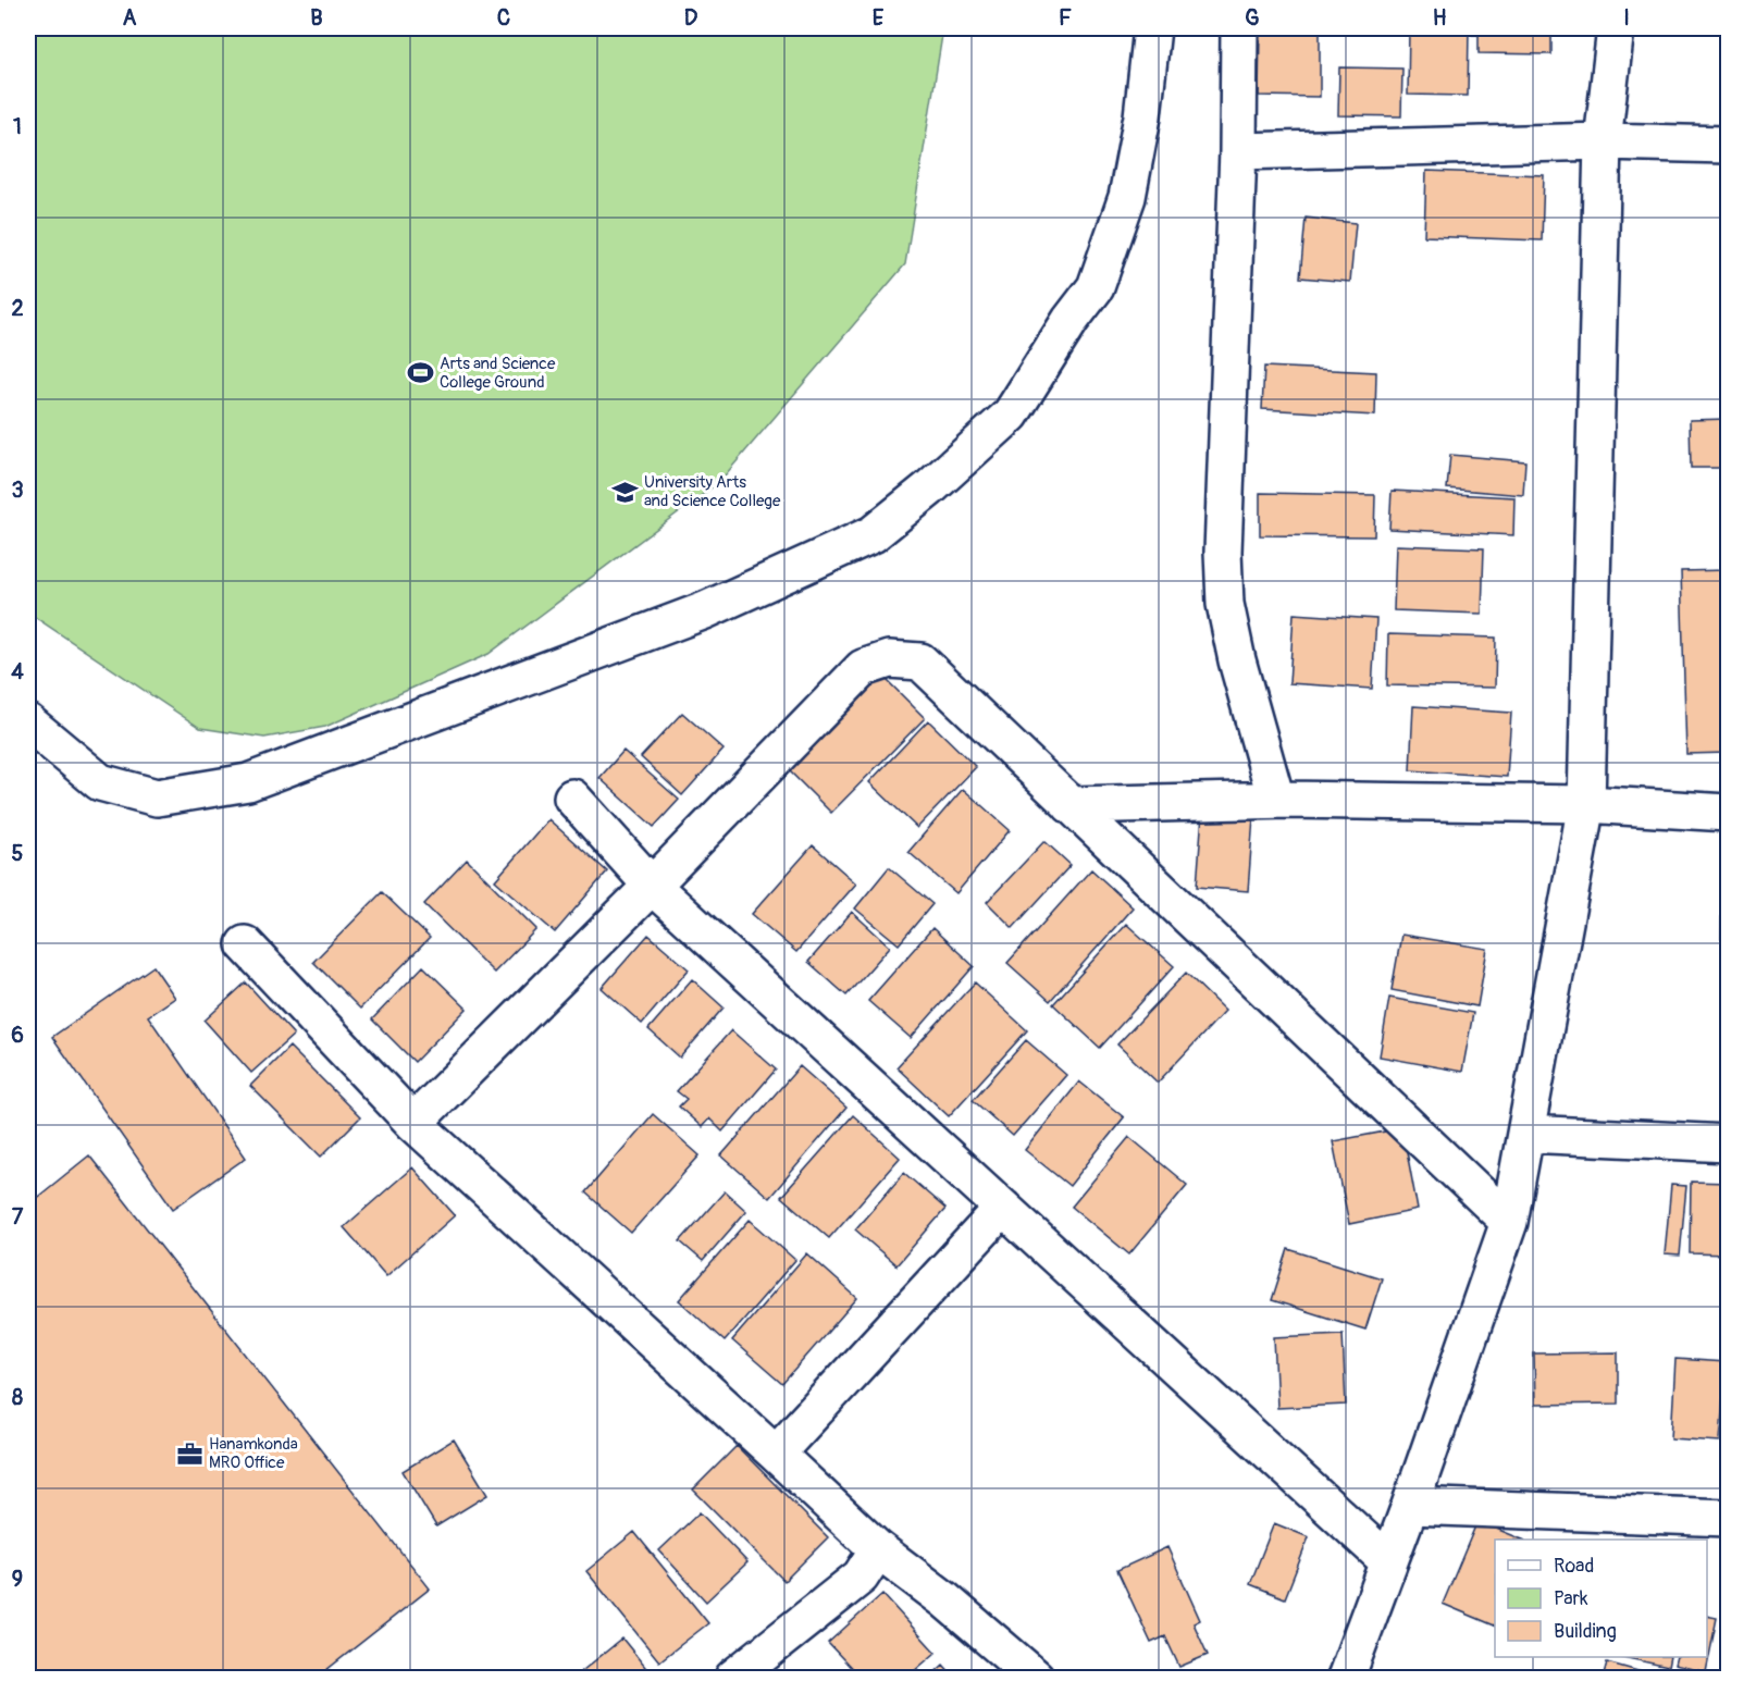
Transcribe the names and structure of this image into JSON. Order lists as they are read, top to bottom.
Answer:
{
  "places": {
    "sports": ["Arts and Science College Ground"],
    "school or university": ["University Arts and Science College"],
    "office": ["Hanamkonda MRO Office"]
  },
  "legend": ["Road", "Park", "Building"],
  "grid": {
    "columns": [
      "A",
      "B",
      "C",
      "D",
      "E",
      "F",
      "G",
      "H",
      "I"
    ],
    "rows": [
      "1",
      "2",
      "3",
      "4",
      "5",
      "6",
      "7",
      "8",
      "9"
    ]
  }
}
